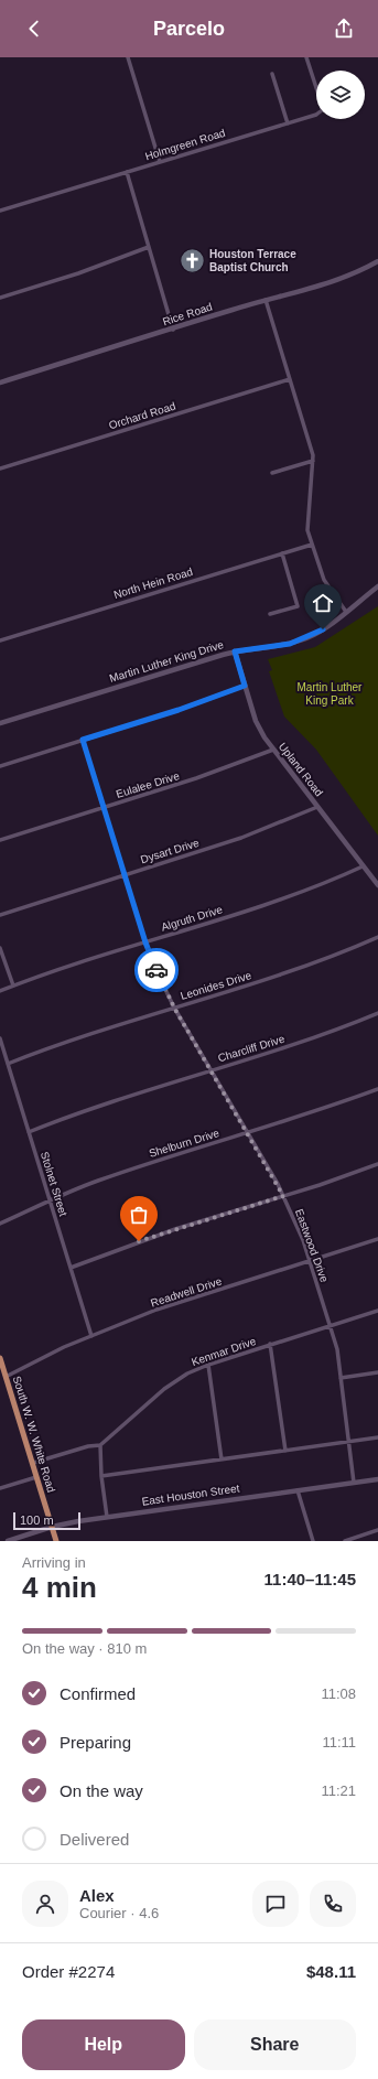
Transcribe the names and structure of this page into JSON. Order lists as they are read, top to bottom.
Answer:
{
  "streets": {
    "main road": [
      "Rice Road",
      "Martin Luther King Drive",
      "Upland Road",
      "South W. W. White Road",
      "East Houston Street"
    ],
    "street": [
      "Holmgreen Road",
      "Orchard Road",
      "North Hein Road",
      "Eulalee Drive",
      "Dysart Drive",
      "Algruth Drive",
      "Leonides Drive",
      "Charcliff Drive",
      "Shelburn Drive",
      "Stolnet Street",
      "Eastwood Drive",
      "Readwell Drive",
      "Kenmar Drive"
    ]
  },
  "crossings": [
    ["Martin Luther King Drive", "Upland Road"],
    ["Upland Road", "Eulalee Drive"],
    ["Upland Road", "Dysart Drive"],
    ["Upland Road", "Algruth Drive"],
    ["Eulalee Drive", "Eastwood Drive"],
    ["Dysart Drive", "Eastwood Drive"],
    ["Algruth Drive", "Eastwood Drive"],
    ["Leonides Drive", "Stolnet Street"],
    ["Leonides Drive", "Eastwood Drive"],
    ["Charcliff Drive", "Stolnet Street"],
    ["Charcliff Drive", "Eastwood Drive"],
    ["Shelburn Drive", "Stolnet Street"],
    ["Shelburn Drive", "Eastwood Drive"],
    ["Stolnet Street", "Readwell Drive"],
    ["Eastwood Drive", "Readwell Drive"],
    ["Eastwood Drive", "Kenmar Drive"],
    ["Eastwood Drive", "East Houston Street"],
    ["Readwell Drive", "South W. W. White Road"],
    ["South W. W. White Road", "East Houston Street"]
  ],
  "parks": ["Martin Luther King Park"],
  "places": {
    "church": ["Houston Terrace Baptist Church"]
  },
  "scale_bar": "100 m",
  "page": {
    "header": "Parcelo",
    "scale": "100 m",
    "heading": ["4 min", "Arriving in", "11:40–11:45"],
    "panel": [
      "Alex",
      "Courier · 4.6",
      "Order #2274",
      "$48.11"
    ],
    "bar": "On the way · 810 m",
    "list": [
      ["Confirmed", "11:08"],
      ["Preparing", "11:11"],
      ["On the way", "11:21"],
      "Delivered"
    ],
    "buttons": ["Help", "Share"]
  }
}
